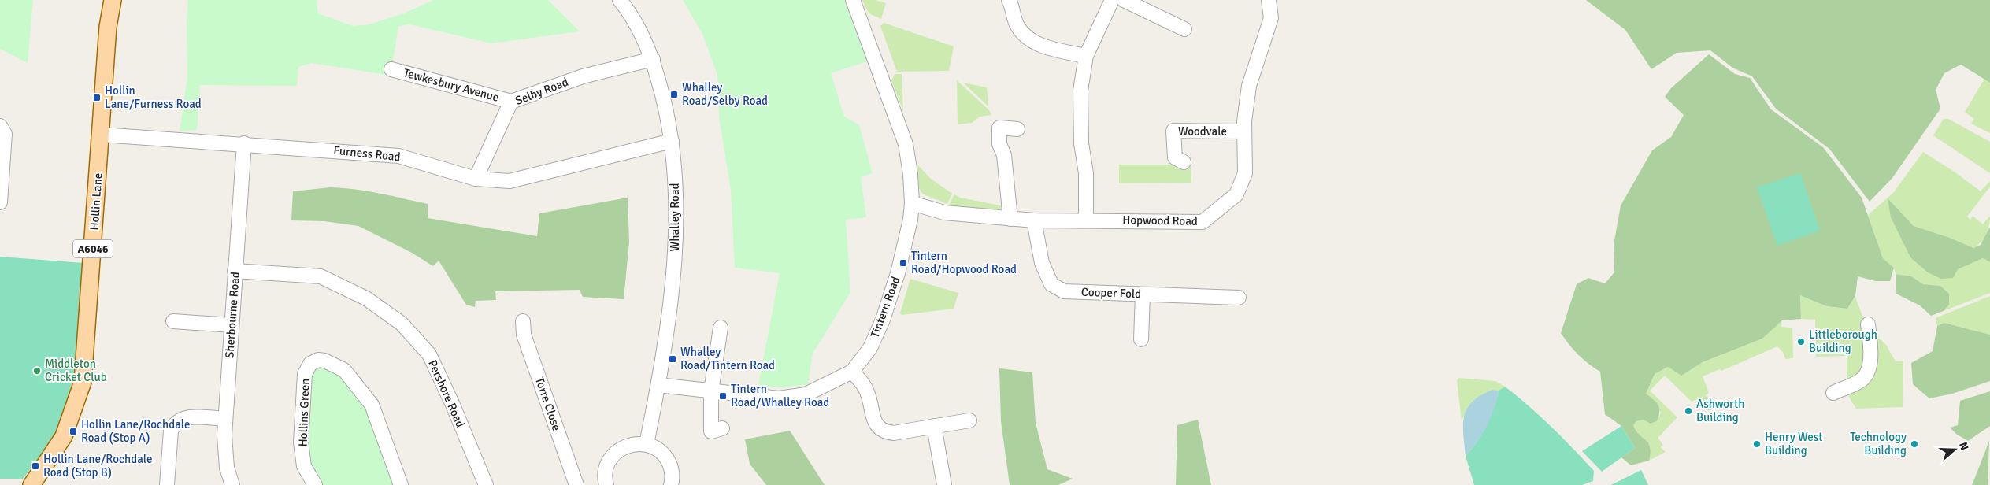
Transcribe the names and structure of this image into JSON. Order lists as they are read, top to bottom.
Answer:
{
  "streets": {
    "main road": ["Hollin Lane", "A6046"],
    "street": [
      "Tewkesbury Avenue",
      "Selby Road",
      "Woodvale",
      "Furness Road",
      "Whalley Road",
      "Hopwood Road",
      "Cooper Fold",
      "Tintern Road",
      "Sherbourne Road",
      "Pershore Road",
      "Torre Close",
      "Hollins Green"
    ]
  },
  "crossings": [
    ["Tewkesbury Avenue", "Selby Road"],
    ["Selby Road", "Furness Road"],
    ["Selby Road", "Whalley Road"],
    ["Woodvale", "Hopwood Road"],
    ["Furness Road", "Hollin Lane"],
    ["Furness Road", "Whalley Road"],
    ["Furness Road", "Sherbourne Road"],
    ["Whalley Road", "Tintern Road"],
    ["Hopwood Road", "Cooper Fold"],
    ["Hopwood Road", "Tintern Road"],
    ["Sherbourne Road", "Pershore Road"]
  ],
  "places": {
    "transit": [
      "Whalley Road/Selby Road",
      "Hollin Lane/Furness Road",
      "Tintern Road/Hopwood Road",
      "Whalley Road/Tintern Road",
      "Tintern Road/Whalley Road",
      "Hollin Lane/Rochdale Road (Stop A)",
      "Hollin Lane/Rochdale Road (Stop B)"
    ],
    "other": [
      "Littleborough Building",
      "Middleton Cricket Club",
      "Ashworth Building",
      "Henry West Building",
      "Technology Building"
    ]
  },
  "north": "right"
}
